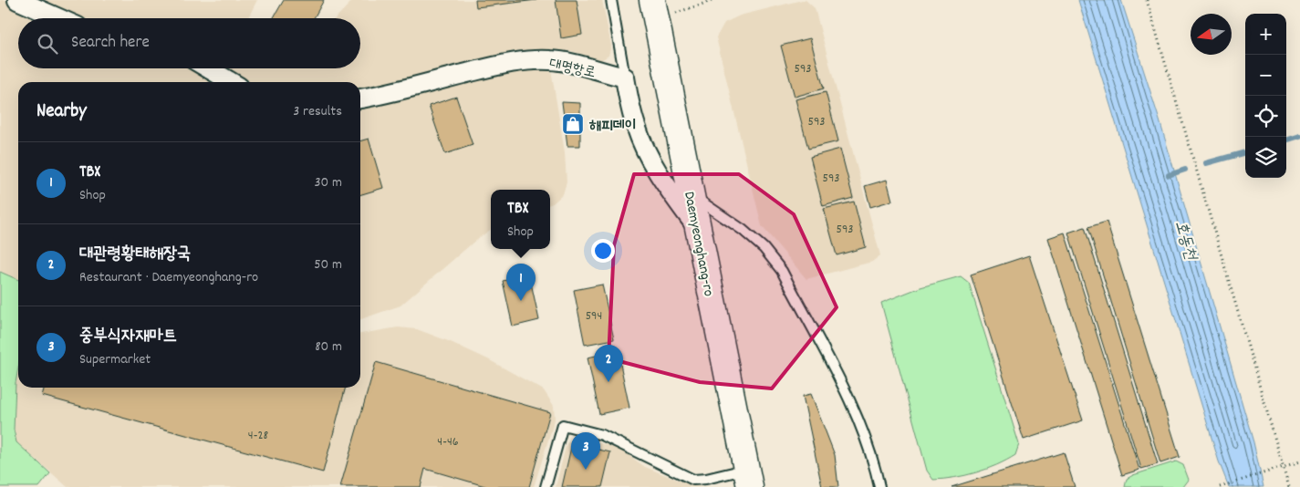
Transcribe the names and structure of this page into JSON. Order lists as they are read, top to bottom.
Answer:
{
  "streets": {
    "main road": ["Daemyeonghang-ro"],
    "street": ["대명항로"]
  },
  "water": ["호동천"],
  "places": {
    "shop": ["해피데이"]
  },
  "house_numbers": [
    "593",
    "593",
    "593",
    "593",
    "594",
    "4-28",
    "4-46"
  ],
  "north": "left",
  "page": {
    "map_buttons": ["+", "−"],
    "search": "Search here",
    "heading": ["Nearby", "3 results"],
    "list": [
      {
        "mark": "1",
        "name": "TBX",
        "note": "Shop",
        "value": "30 m"
      },
      {
        "mark": "2",
        "name": "대관령황태해장국",
        "note": "Restaurant · Daemyeonghang-ro",
        "value": "50 m"
      },
      {
        "mark": "3",
        "name": "중부식자재마트",
        "note": "Supermarket",
        "value": "80 m"
      }
    ],
    "popup": ["TBX", "Shop"],
    "pins": ["1", "2", "3"]
  }
}
